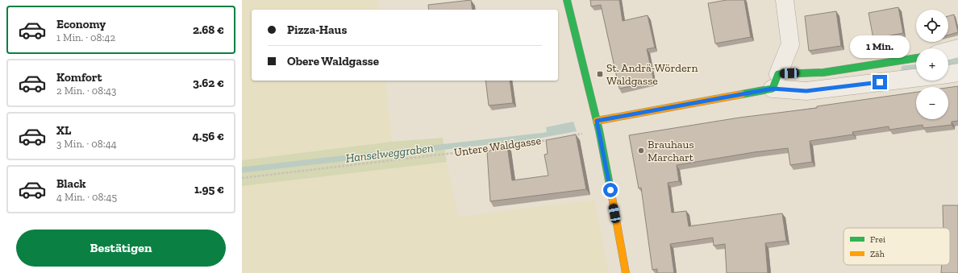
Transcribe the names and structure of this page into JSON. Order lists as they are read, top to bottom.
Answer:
{
  "streets": {
    "path": ["Untere Waldgasse"]
  },
  "water": ["Hanselweggraben"],
  "places": {
    "transit": ["St. Andrä-Wördern Waldgasse"],
    "other": ["Brauhaus Marchart"]
  },
  "legend": ["Frei", "Zäh"],
  "page": {
    "list": [
      {
        "name": "Economy",
        "note": "1 Min. · 08:42",
        "value": "2.68 €"
      },
      {
        "name": "Komfort",
        "note": "2 Min. · 08:43",
        "value": "3.62 €"
      },
      {
        "name": "XL",
        "note": "3 Min. · 08:44",
        "value": "4.56 €"
      },
      {
        "name": "Black",
        "note": "4 Min. · 08:45",
        "value": "1.95 €"
      }
    ],
    "map_buttons": ["+", "−"],
    "banner": ["Pizza-Haus", "Obere Waldgasse"],
    "bubble": "1 Min.",
    "buttons": "Bestätigen"
  }
}
